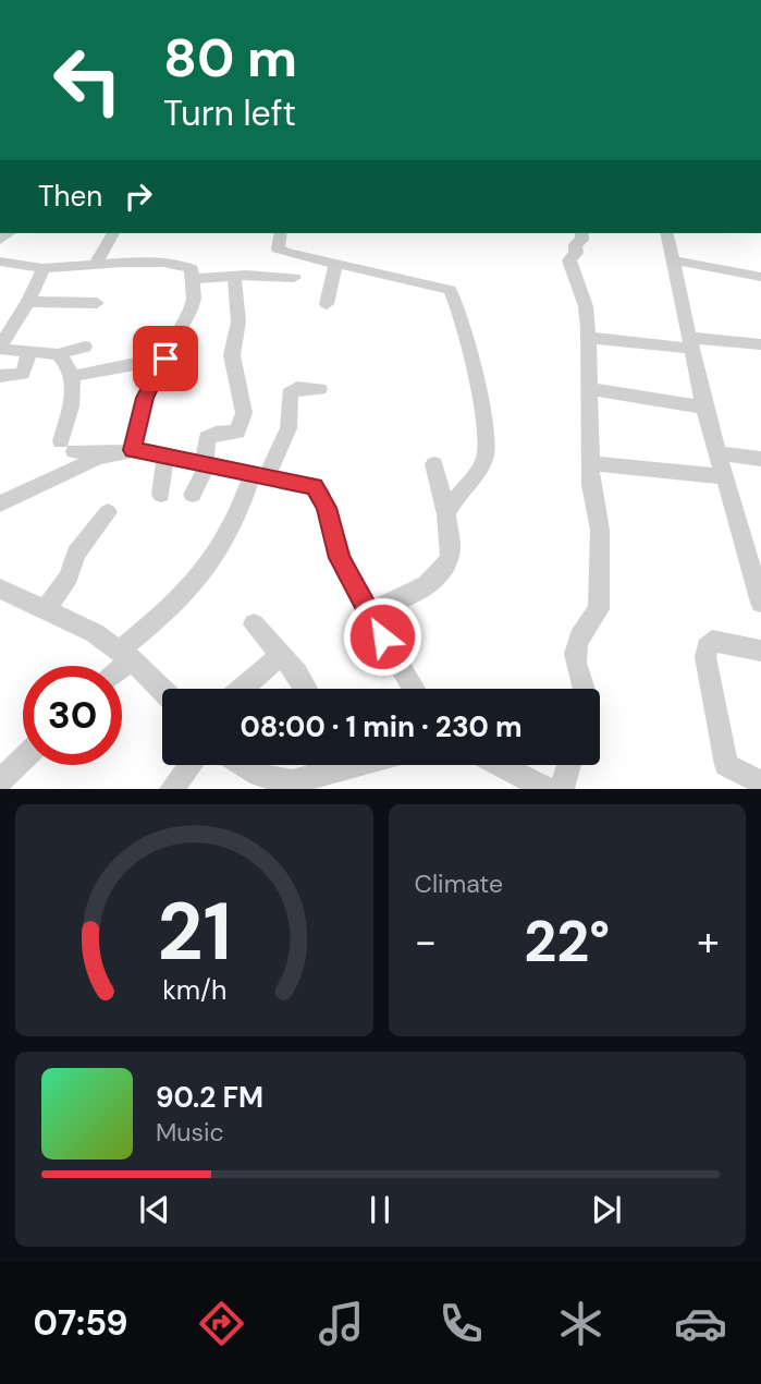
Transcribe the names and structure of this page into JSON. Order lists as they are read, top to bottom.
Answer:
{
  "page": {
    "turn": ["80 m", "Turn left"],
    "then": "Then",
    "limit": "30",
    "trip": "08:00 · 1 min · 230 m",
    "tile": "Climate",
    "heat": ["−", "22°", "+"],
    "song": ["90.2 FM", "Music"],
    "tabs": "07:59",
    "gauge": ["21", "km/h"]
  }
}
